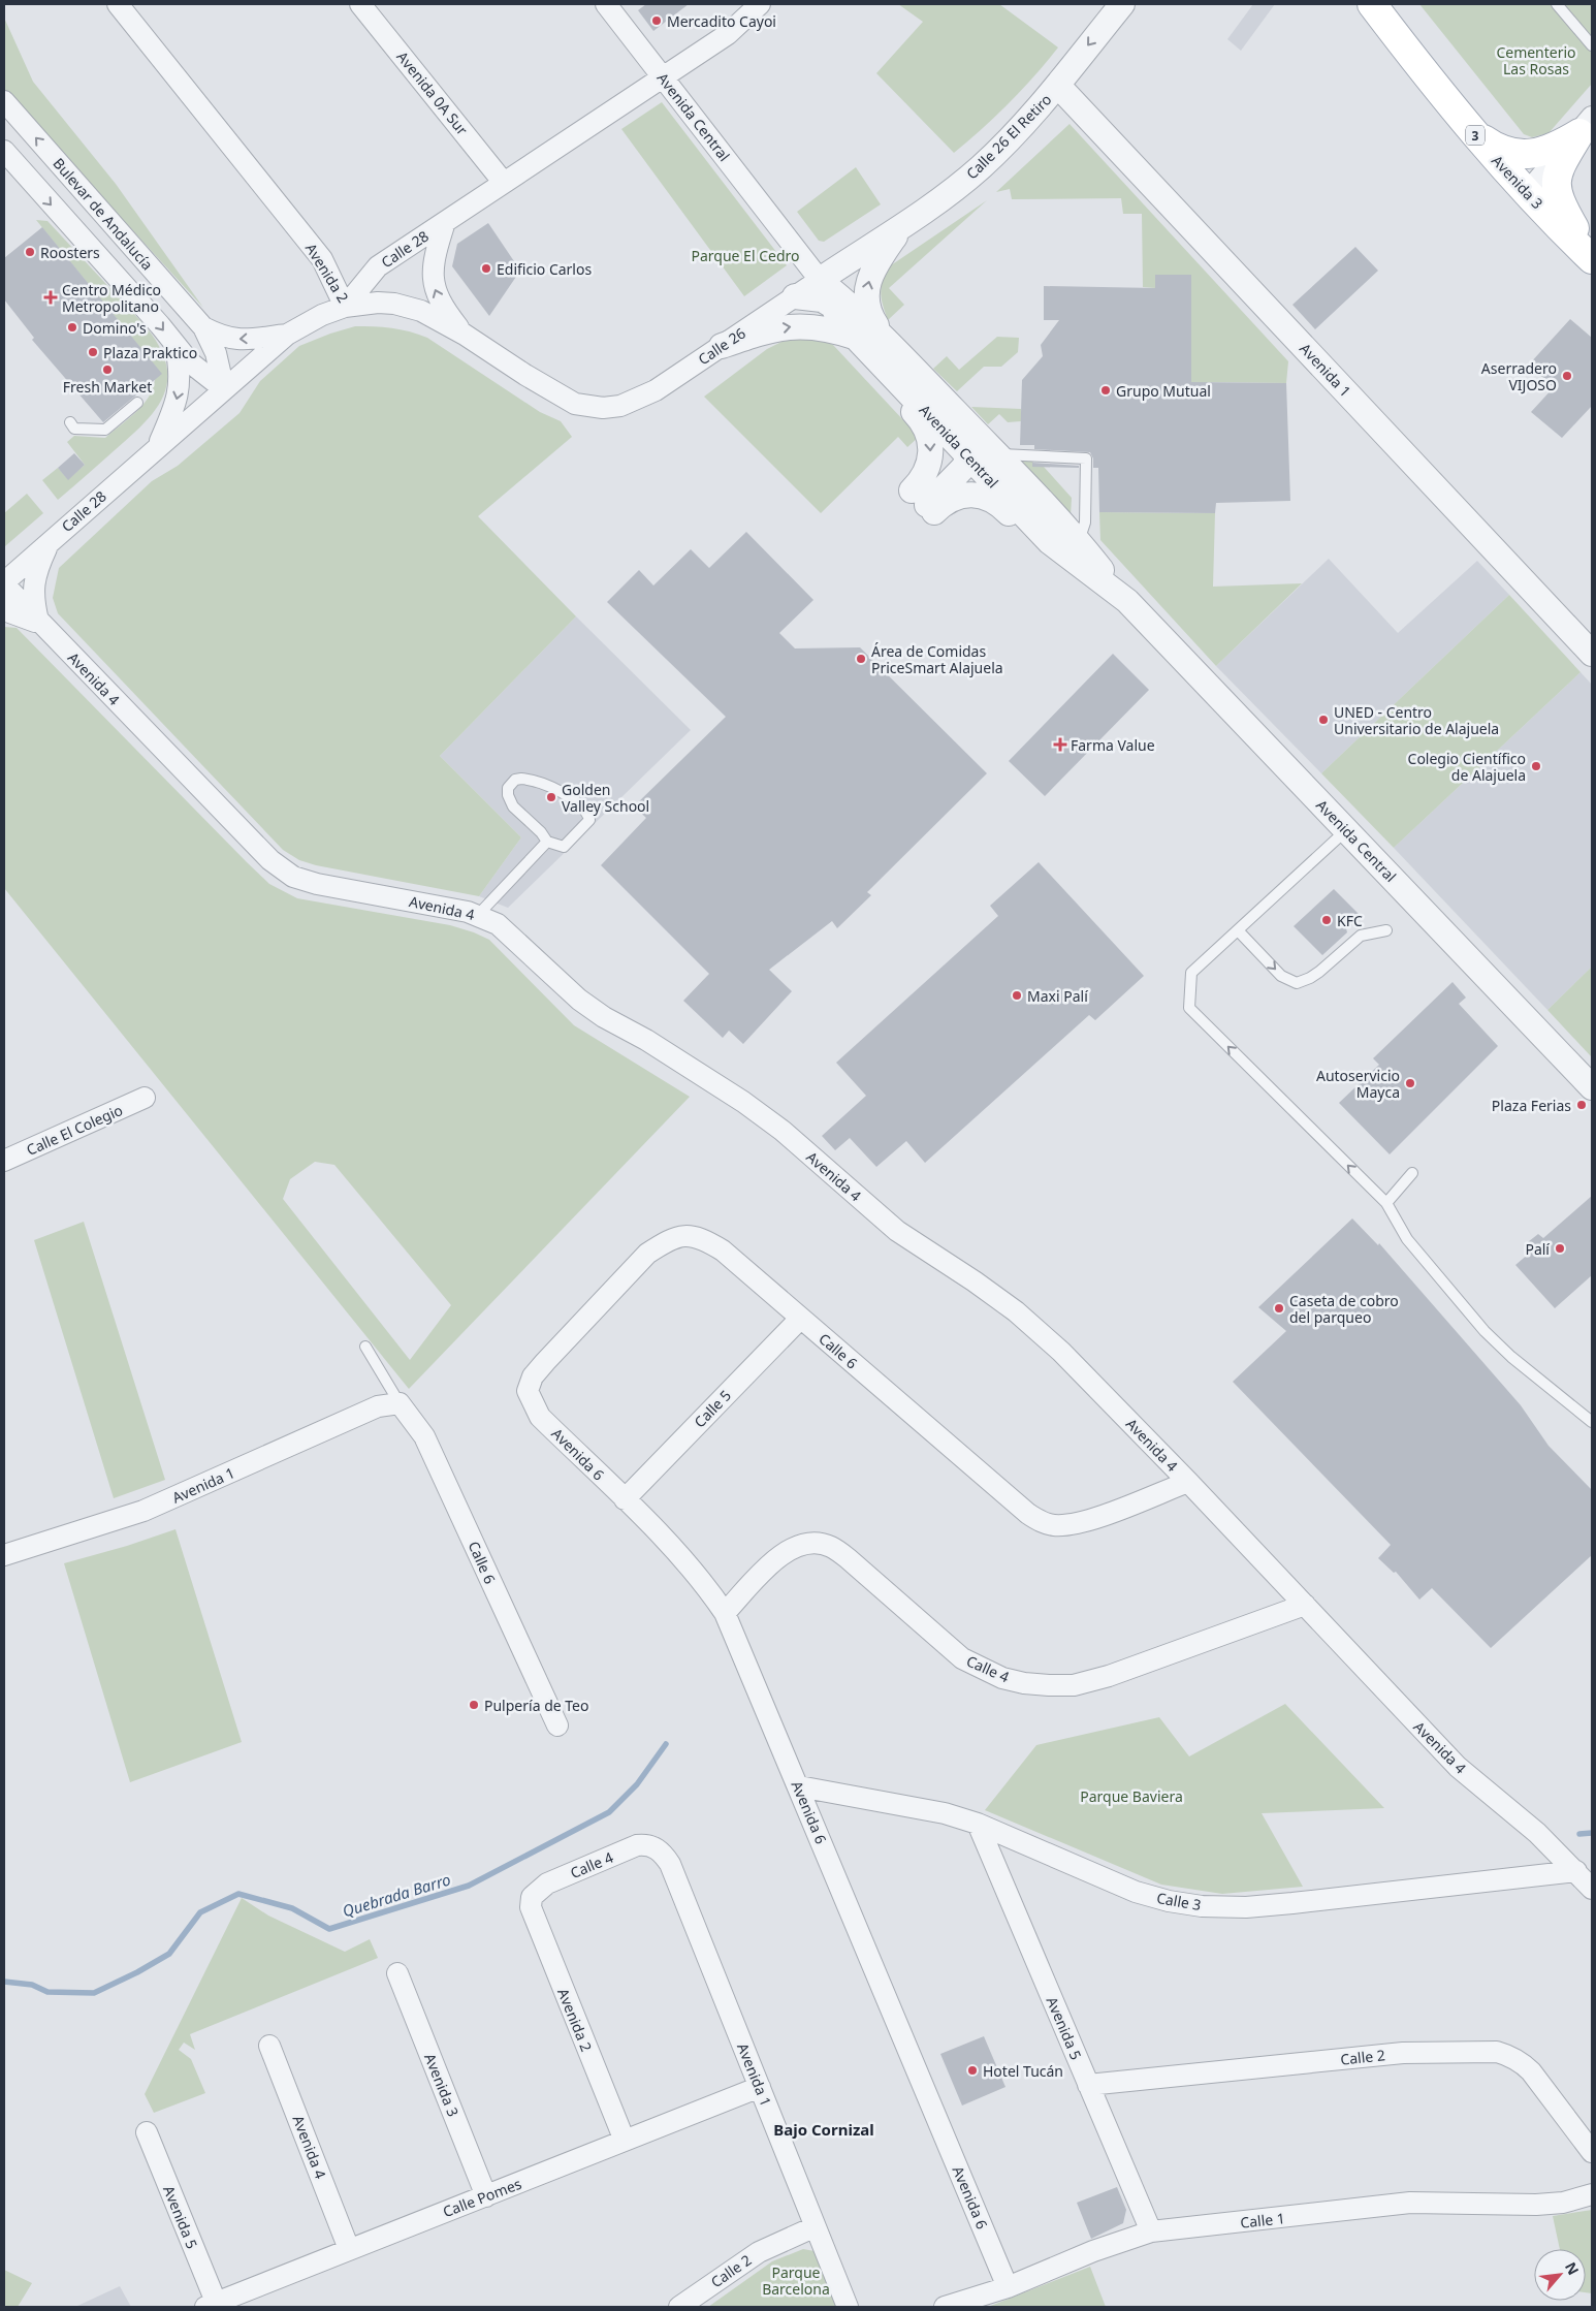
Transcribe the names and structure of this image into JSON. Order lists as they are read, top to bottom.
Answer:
{
  "streets": {
    "main road": ["3", "Avenida 3"],
    "street": [
      "Avenida 0A Sur",
      "Avenida Central",
      "Calle 26 El Retiro",
      "Bulevar de Andalucía",
      "Calle 28",
      "Avenida 2",
      "Calle 26",
      "Avenida 1",
      "Avenida 4",
      "Calle El Colegio",
      "Calle 6",
      "Calle 5",
      "Avenida 6",
      "Calle 4",
      "Calle 3",
      "Avenida 5",
      "Calle 2",
      "Calle Pomes",
      "Calle 1"
    ]
  },
  "crossings": [
    ["Avenida 0A Sur", "Calle 28"],
    ["Avenida Central", "Calle 26 El Retiro"],
    ["Avenida Central", "Calle 28"],
    ["Avenida Central", "Calle 26"],
    ["Calle 26 El Retiro", "Calle 26"],
    ["Calle 26 El Retiro", "Avenida 1"],
    ["Avenida 3", "Calle Pomes"],
    ["Bulevar de Andalucía", "Calle 28"],
    ["Calle 28", "Avenida 2"],
    ["Calle 28", "Avenida 4"],
    ["Avenida 2", "Calle 26"],
    ["Avenida 2", "Calle 4"],
    ["Avenida 2", "Calle Pomes"],
    ["Avenida 1", "Calle 6"],
    ["Avenida 1", "Calle 4"],
    ["Avenida 1", "Calle 2"],
    ["Avenida 1", "Calle Pomes"],
    ["Avenida 4", "Calle 6"],
    ["Avenida 4", "Calle 4"],
    ["Avenida 4", "Calle 3"],
    ["Avenida 4", "Calle Pomes"],
    ["Calle 6", "Calle 5"],
    ["Calle 6", "Avenida 6"],
    ["Calle 5", "Avenida 6"],
    ["Avenida 6", "Calle 4"],
    ["Avenida 6", "Calle 3"],
    ["Avenida 6", "Calle 1"],
    ["Calle 3", "Avenida 5"],
    ["Avenida 5", "Calle 2"],
    ["Avenida 5", "Calle Pomes"],
    ["Avenida 5", "Calle 1"]
  ],
  "districts": ["Bajo Cornizal"],
  "water": ["Quebrada Barro"],
  "parks": [
    "Cementerio Las Rosas",
    "Parque El Cedro",
    "Parque Baviera",
    "Parque Barcelona"
  ],
  "places": {
    "other": [
      "Mercadito Cayoi",
      "Roosters",
      "Edificio Carlos",
      "Domino's",
      "Plaza Praktico",
      "Fresh Market",
      "Aserradero VIJOSO",
      "Grupo Mutual",
      "Área de Comidas PriceSmart Alajuela",
      "UNED - Centro Universitario de Alajuela",
      "Colegio Científico de Alajuela",
      "Golden Valley School",
      "KFC",
      "Maxi Palí",
      "Autoservicio Mayca",
      "Plaza Ferias",
      "Palí",
      "Caseta de cobro del parqueo",
      "Pulpería de Teo",
      "Hotel Tucán"
    ],
    "health": ["Centro Médico Metropolitano", "Farma Value"]
  },
  "north": "top right"
}
